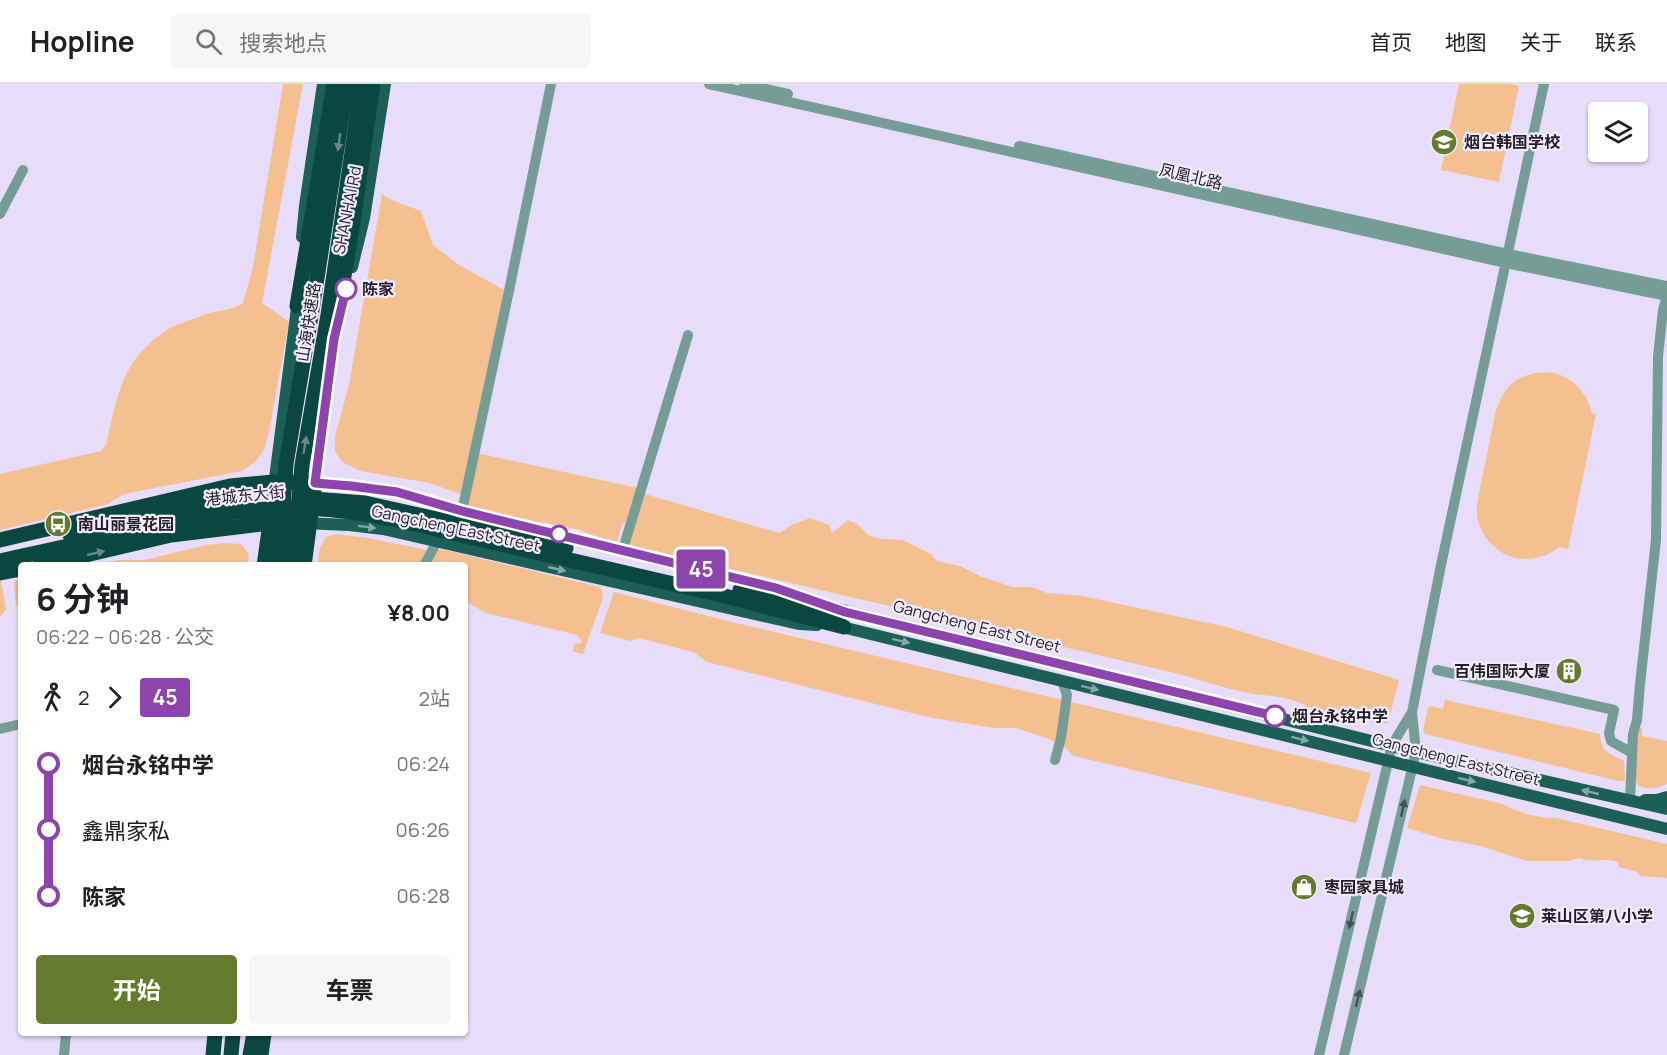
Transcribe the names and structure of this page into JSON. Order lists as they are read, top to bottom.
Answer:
{
  "streets": {
    "highway": ["山海快速路", "港城东大街", "Gangcheng East Street"],
    "main road": ["SHANHAI Rd"],
    "street": ["凤凰北路"]
  },
  "crossings": [
    ["SHANHAI Rd", "港城东大街"],
    ["SHANHAI Rd", "Gangcheng East Street"],
    ["港城东大街", "Gangcheng East Street"]
  ],
  "places": {
    "school or university": ["烟台韩国学校", "莱山区第八小学"],
    "other": ["陈家", "烟台永铭中学"],
    "bus stop": ["南山丽景花园"],
    "building": ["百伟国际大厦"],
    "shop": ["枣园家具城"]
  },
  "lines": ["bus line 45"],
  "page": {
    "header": "Hopline",
    "search": "搜索地点",
    "nav": [
      "首页",
      "地图",
      "关于",
      "联系"
    ],
    "on_map": "45",
    "heading": ["6 分钟", "06:22 – 06:28 · 公交", "¥8.00"],
    "legs": ["2", "45", "2站"],
    "list": [
      {
        "name": "烟台永铭中学",
        "value": "06:24"
      },
      {
        "name": "鑫鼎家私",
        "value": "06:26"
      },
      {
        "name": "陈家",
        "value": "06:28"
      }
    ],
    "buttons": ["开始", "车票"]
  }
}
